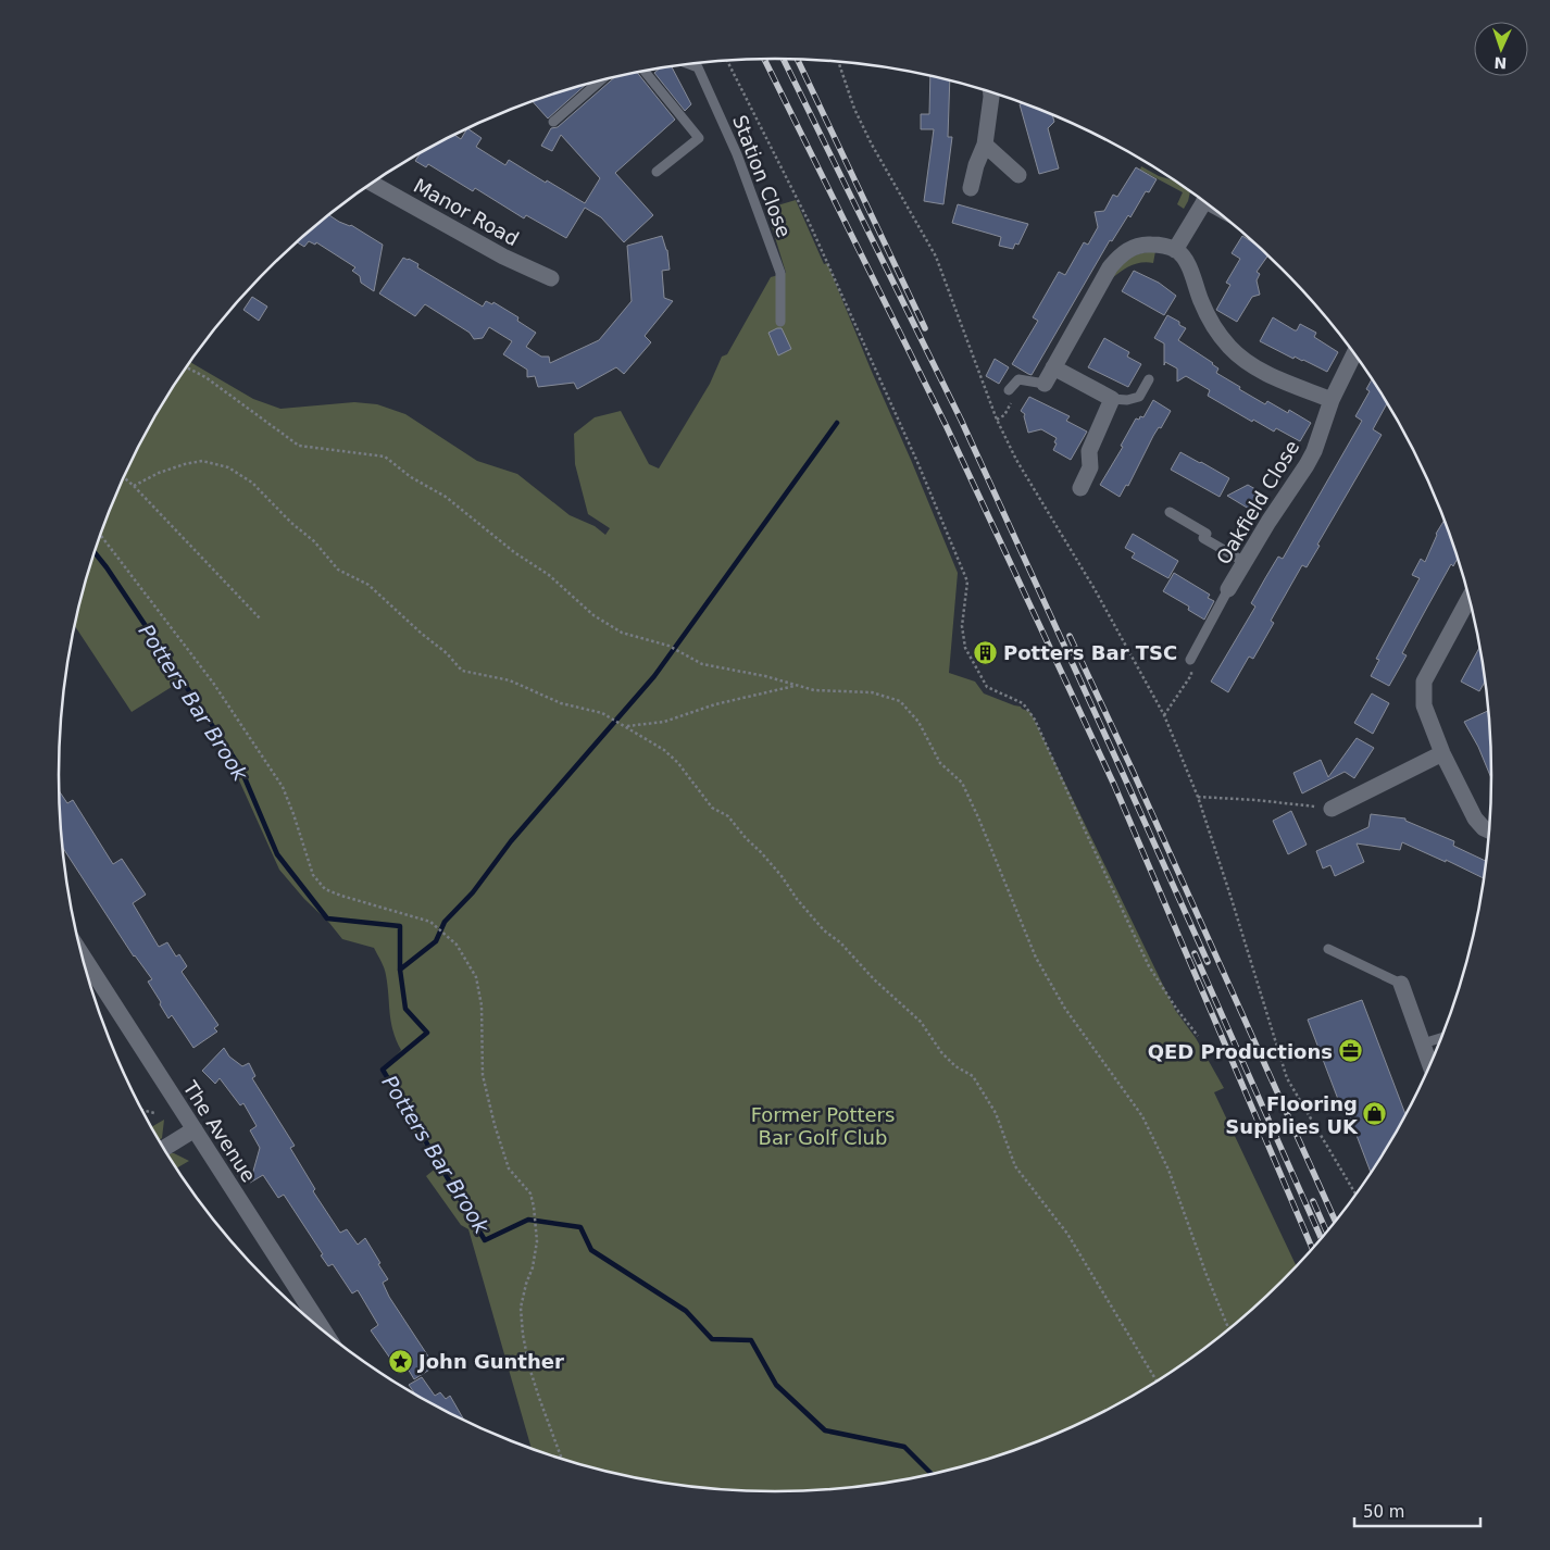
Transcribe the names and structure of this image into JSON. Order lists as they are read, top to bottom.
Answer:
{
  "streets": {
    "street": ["Manor Road", "Oakfield Close", "The Avenue"],
    "lane": ["Station Close"]
  },
  "water": ["Potters Bar Brook"],
  "parks": ["Former Potters Bar Golf Club"],
  "places": {
    "building": ["Potters Bar TSC"],
    "office": ["QED Productions"],
    "shop": ["Flooring Supplies UK"],
    "place": ["John Gunther"]
  },
  "scale_bar": "50 m",
  "north": "bottom"
}
